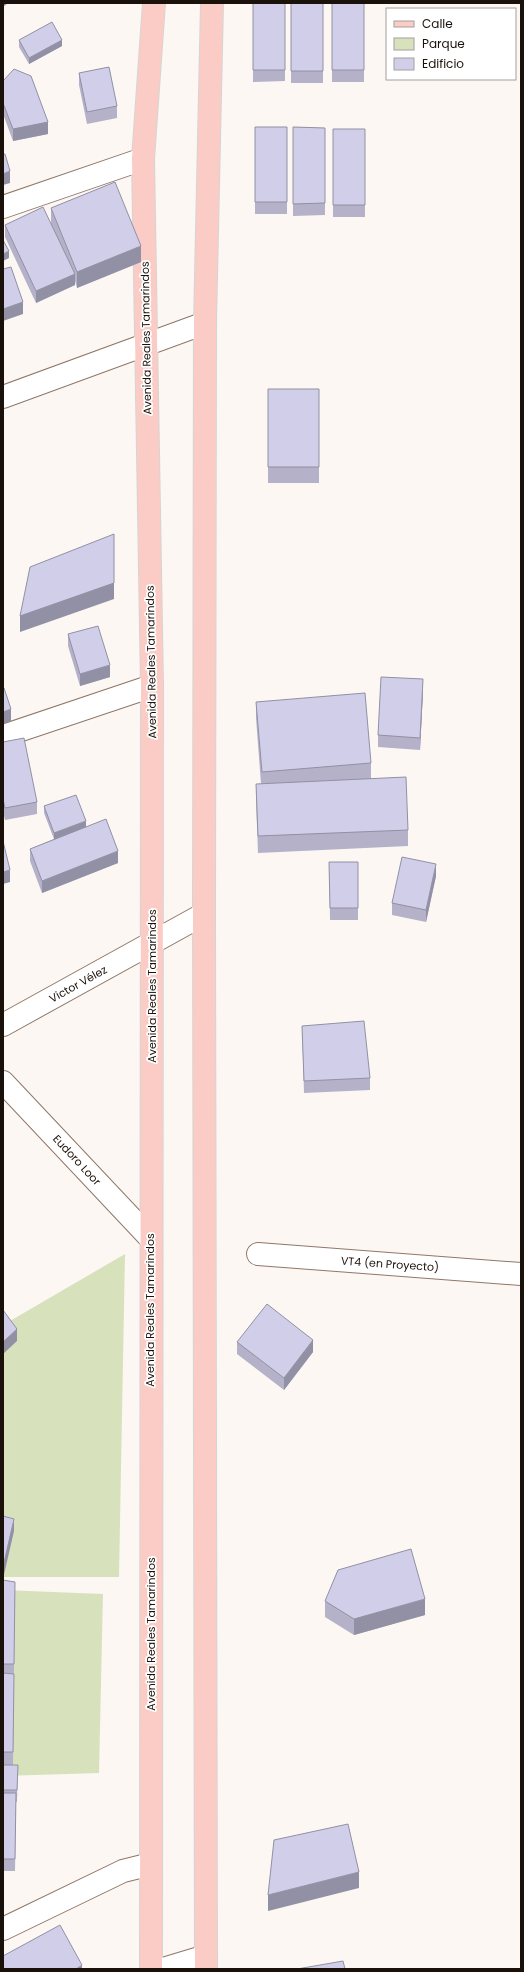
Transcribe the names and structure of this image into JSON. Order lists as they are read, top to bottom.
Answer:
{
  "streets": {
    "main road": ["Avenida Reales Tamarindos"],
    "street": ["Victor Vélez", "Eudoro Loor", "VT4 (en Proyecto)"]
  },
  "crossings": [
    ["Avenida Reales Tamarindos", "Victor Vélez"],
    ["Avenida Reales Tamarindos", "Eudoro Loor"]
  ],
  "legend": ["Calle", "Parque", "Edificio"]
}
